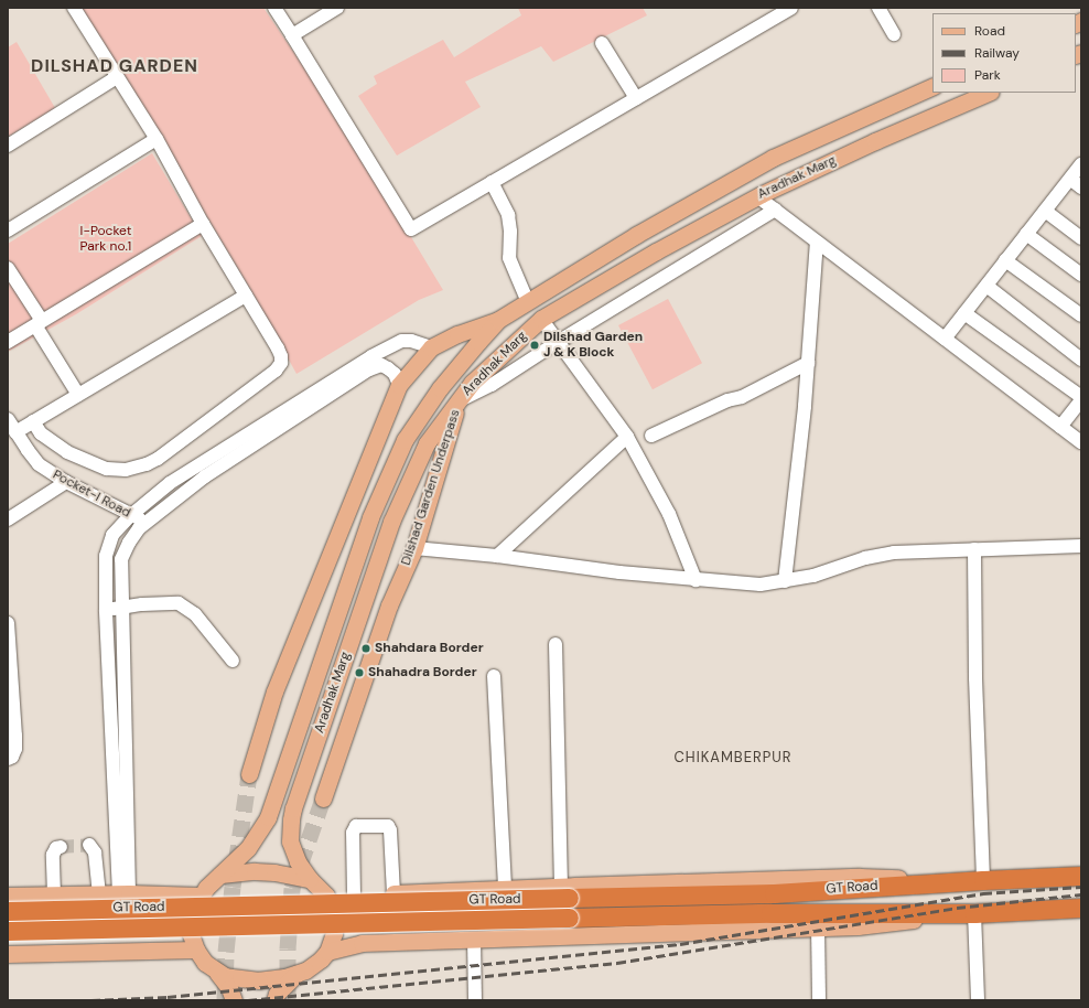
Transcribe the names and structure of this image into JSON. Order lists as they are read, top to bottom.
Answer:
{
  "streets": {
    "highway": ["GT Road"],
    "main road": ["Aradhak Marg", "Dilshad Garden Underpass"],
    "street": ["Pocket-I Road"]
  },
  "crossings": [
    ["Aradhak Marg", "Dilshad Garden Underpass"],
    ["Aradhak Marg", "GT Road"]
  ],
  "districts": ["DILSHAD GARDEN", "CHIKAMBERPUR"],
  "parks": ["I-Pocket Park no.1"],
  "places": ["Dilshad Garden J & K Block", "Shahdara Border", "Shahadra Border"],
  "legend": ["Road", "Railway", "Park"]
}
